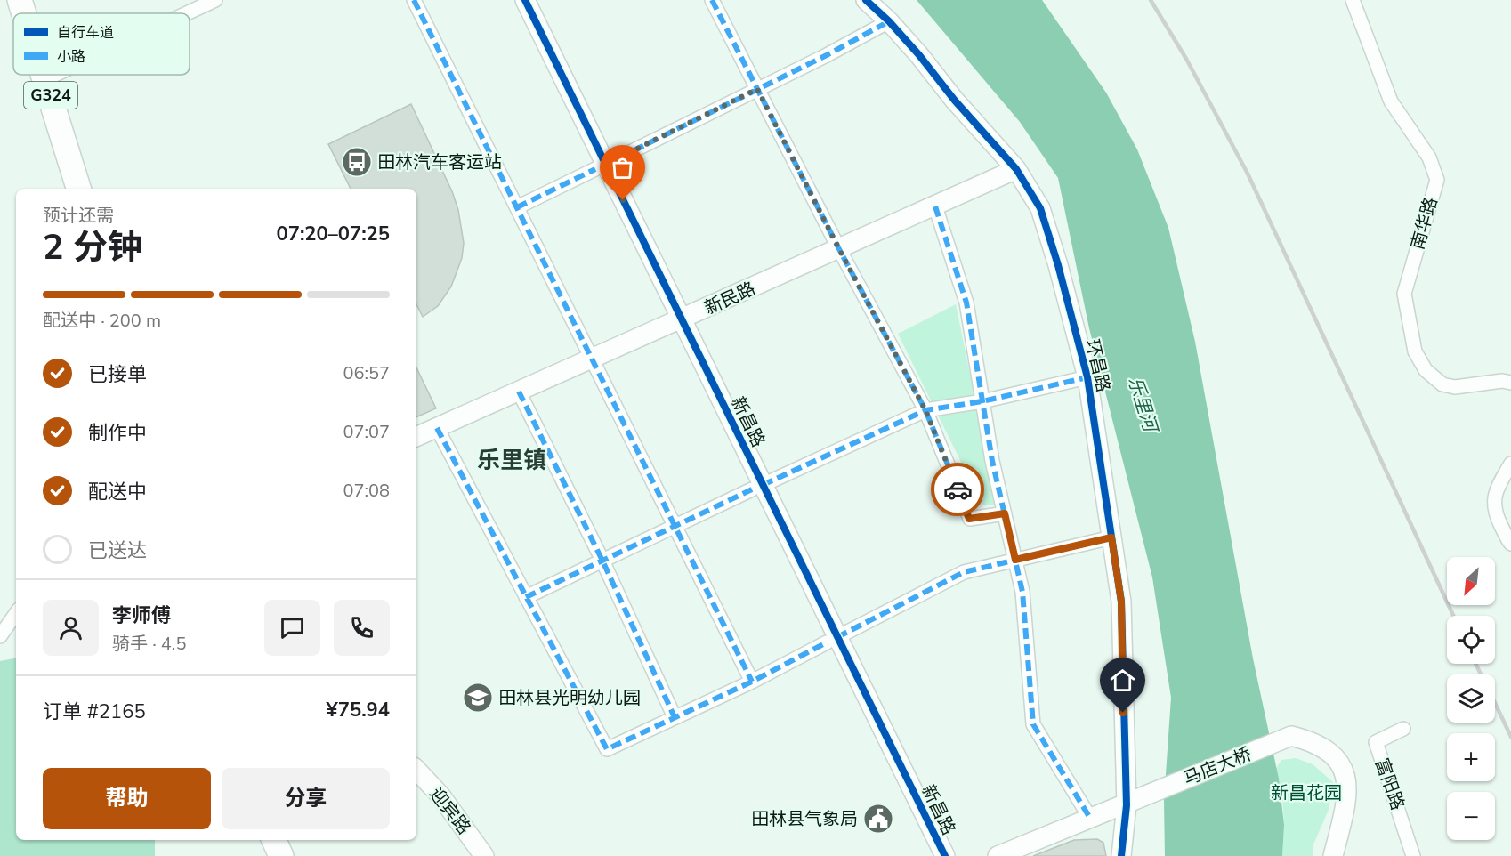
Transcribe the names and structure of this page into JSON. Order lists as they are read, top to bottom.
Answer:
{
  "streets": {
    "highway": ["G324"],
    "street": [
      "南华路",
      "新民路",
      "环昌路",
      "新昌路",
      "马店大桥",
      "富阳路",
      "迎宾路"
    ]
  },
  "crossings": [
    ["新民路", "环昌路"],
    ["新民路", "新昌路"],
    ["环昌路", "马店大桥"]
  ],
  "districts": ["乐里镇"],
  "water": ["乐里河"],
  "parks": ["新昌花园"],
  "places": {
    "bus stop": ["田林汽车客运站"],
    "school or university": ["田林县光明幼儿园"],
    "public building": ["田林县气象局"]
  },
  "legend": ["自行车道", "小路"],
  "north": "bottom left",
  "page": {
    "heading": ["2 分钟", "预计还需", "07:20–07:25"],
    "panel": [
      "李师傅",
      "骑手 · 4.5",
      "订单 #2165",
      "¥75.94"
    ],
    "bar": "配送中 · 200 m",
    "list": [
      ["已接单", "06:57"],
      ["制作中", "07:07"],
      ["配送中", "07:08"],
      "已送达"
    ],
    "map_buttons": ["+", "−"],
    "buttons": ["帮助", "分享"]
  }
}
